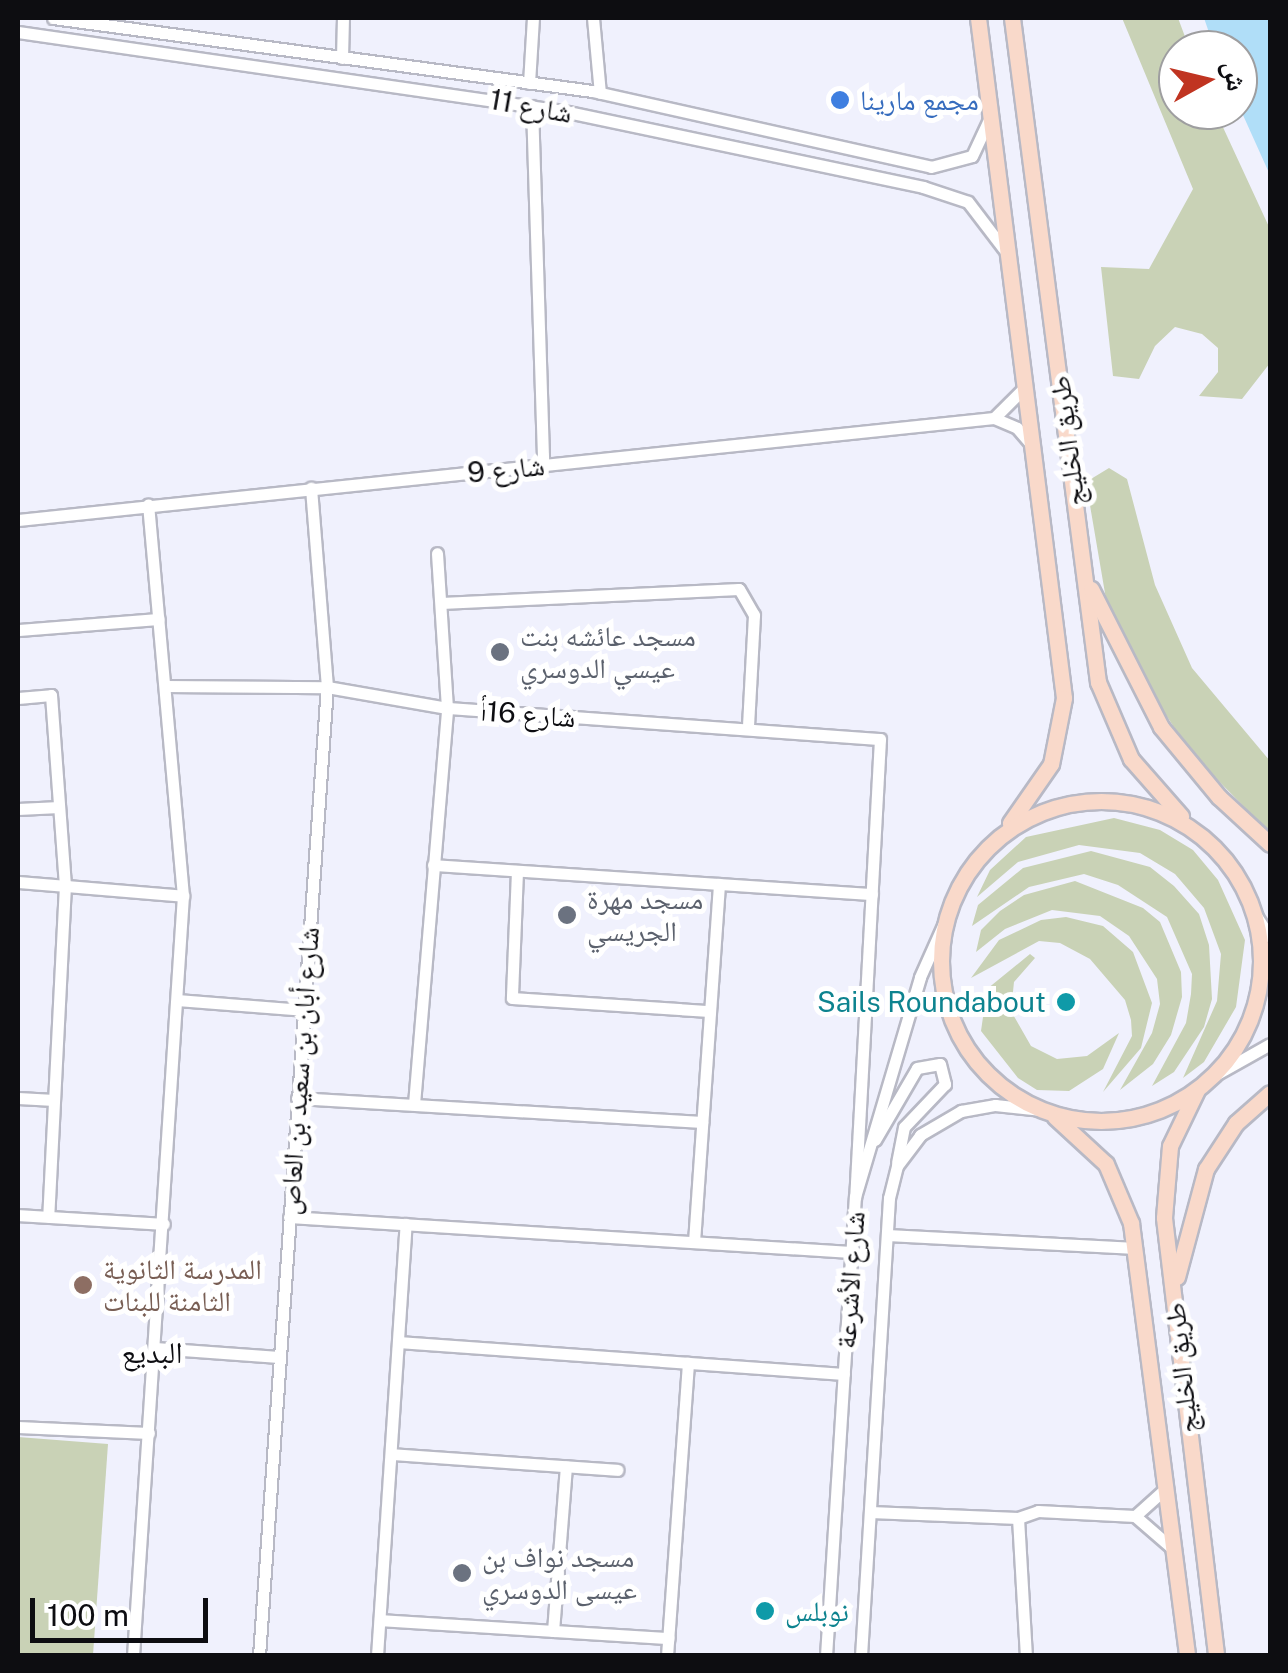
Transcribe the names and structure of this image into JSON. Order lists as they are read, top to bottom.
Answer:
{
  "streets": {
    "main road": ["طريق الخليج"],
    "street": [
      "شارع 11",
      "شارع 9",
      "شارع 16أ",
      "شارع أبان بن سعيد بن العاص",
      "شارع الأشرعة"
    ]
  },
  "crossings": [
    ["شارع 11", "طريق الخليج"],
    ["طريق الخليج", "شارع الأشرعة"],
    ["شارع 9", "شارع أبان بن سعيد بن العاص"],
    ["شارع 16أ", "شارع أبان بن سعيد بن العاص"]
  ],
  "districts": ["البديع"],
  "places": [
    "مجمع مارينا",
    "مسجد عائشه بنت عيسي الدوسري",
    "مسجد مهرة الجريسي",
    "Sails Roundabout",
    "المدرسة الثانوية الثامنة للبنات",
    "مسجد نواف بن عيسى الدوسري",
    "نوبلس"
  ],
  "scale_bar": "100 m",
  "north": "right"
}
